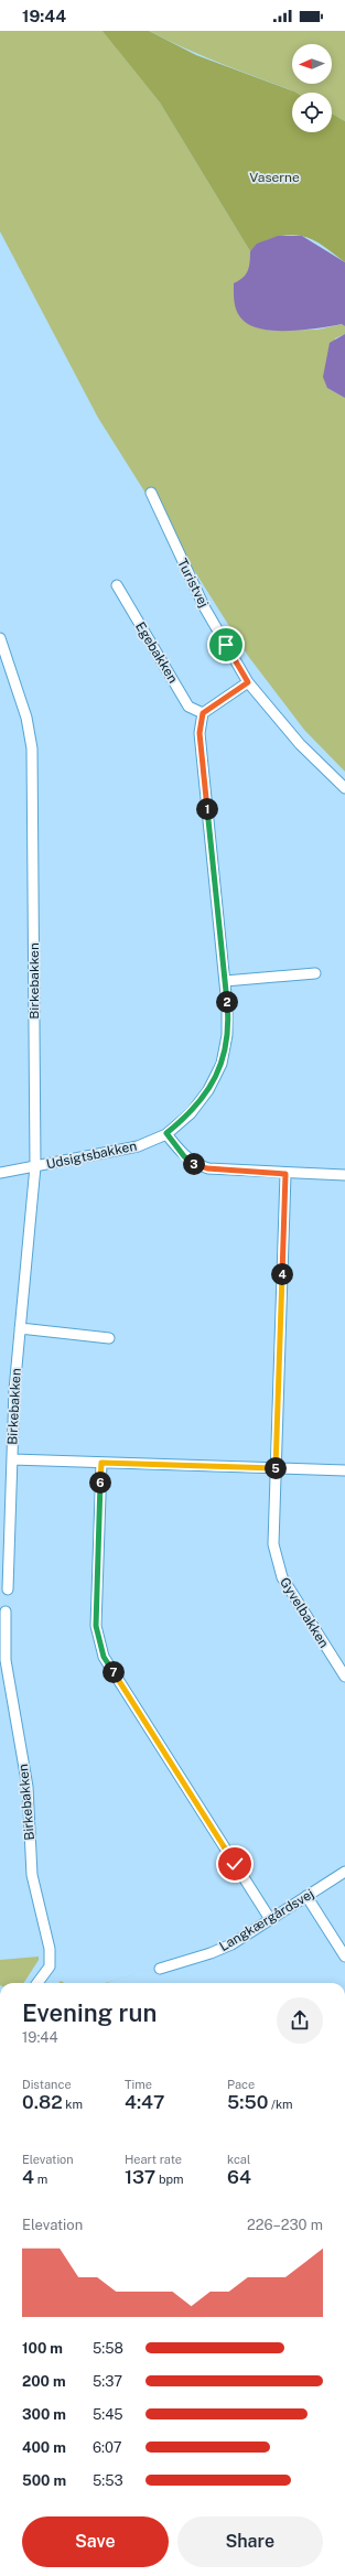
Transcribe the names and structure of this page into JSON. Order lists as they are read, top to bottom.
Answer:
{
  "streets": {
    "street": [
      "Turistvej",
      "Egebakken",
      "Birkebakken",
      "Udsigtsbakken",
      "Gyvelbakken",
      "Langkærgårdsvej"
    ]
  },
  "crossings": [
    ["Egebakken", "Udsigtsbakken"],
    ["Birkebakken", "Udsigtsbakken"]
  ],
  "parks": ["Vaserne"],
  "north": "left",
  "page": {
    "status": "19:44",
    "pins": [
      "1",
      "2",
      "3",
      "4",
      "5",
      "6",
      "7"
    ],
    "heading": ["Evening run", "19:44"],
    "stats": [
      ["Distance", "0.82 km"],
      ["Time", "4:47"],
      ["Pace", "5:50 /km"],
      ["Elevation", "4 m"],
      ["Heart rate", "137 bpm"],
      ["kcal", "64"]
    ],
    "chart": ["Elevation", "226–230 m"],
    "list": [
      {
        "name": "100 m",
        "note": "5:58"
      },
      {
        "name": "200 m",
        "note": "5:37"
      },
      {
        "name": "300 m",
        "note": "5:45"
      },
      {
        "name": "400 m",
        "note": "6:07"
      },
      {
        "name": "500 m",
        "note": "5:53"
      }
    ],
    "buttons": ["Save", "Share"]
  }
}
